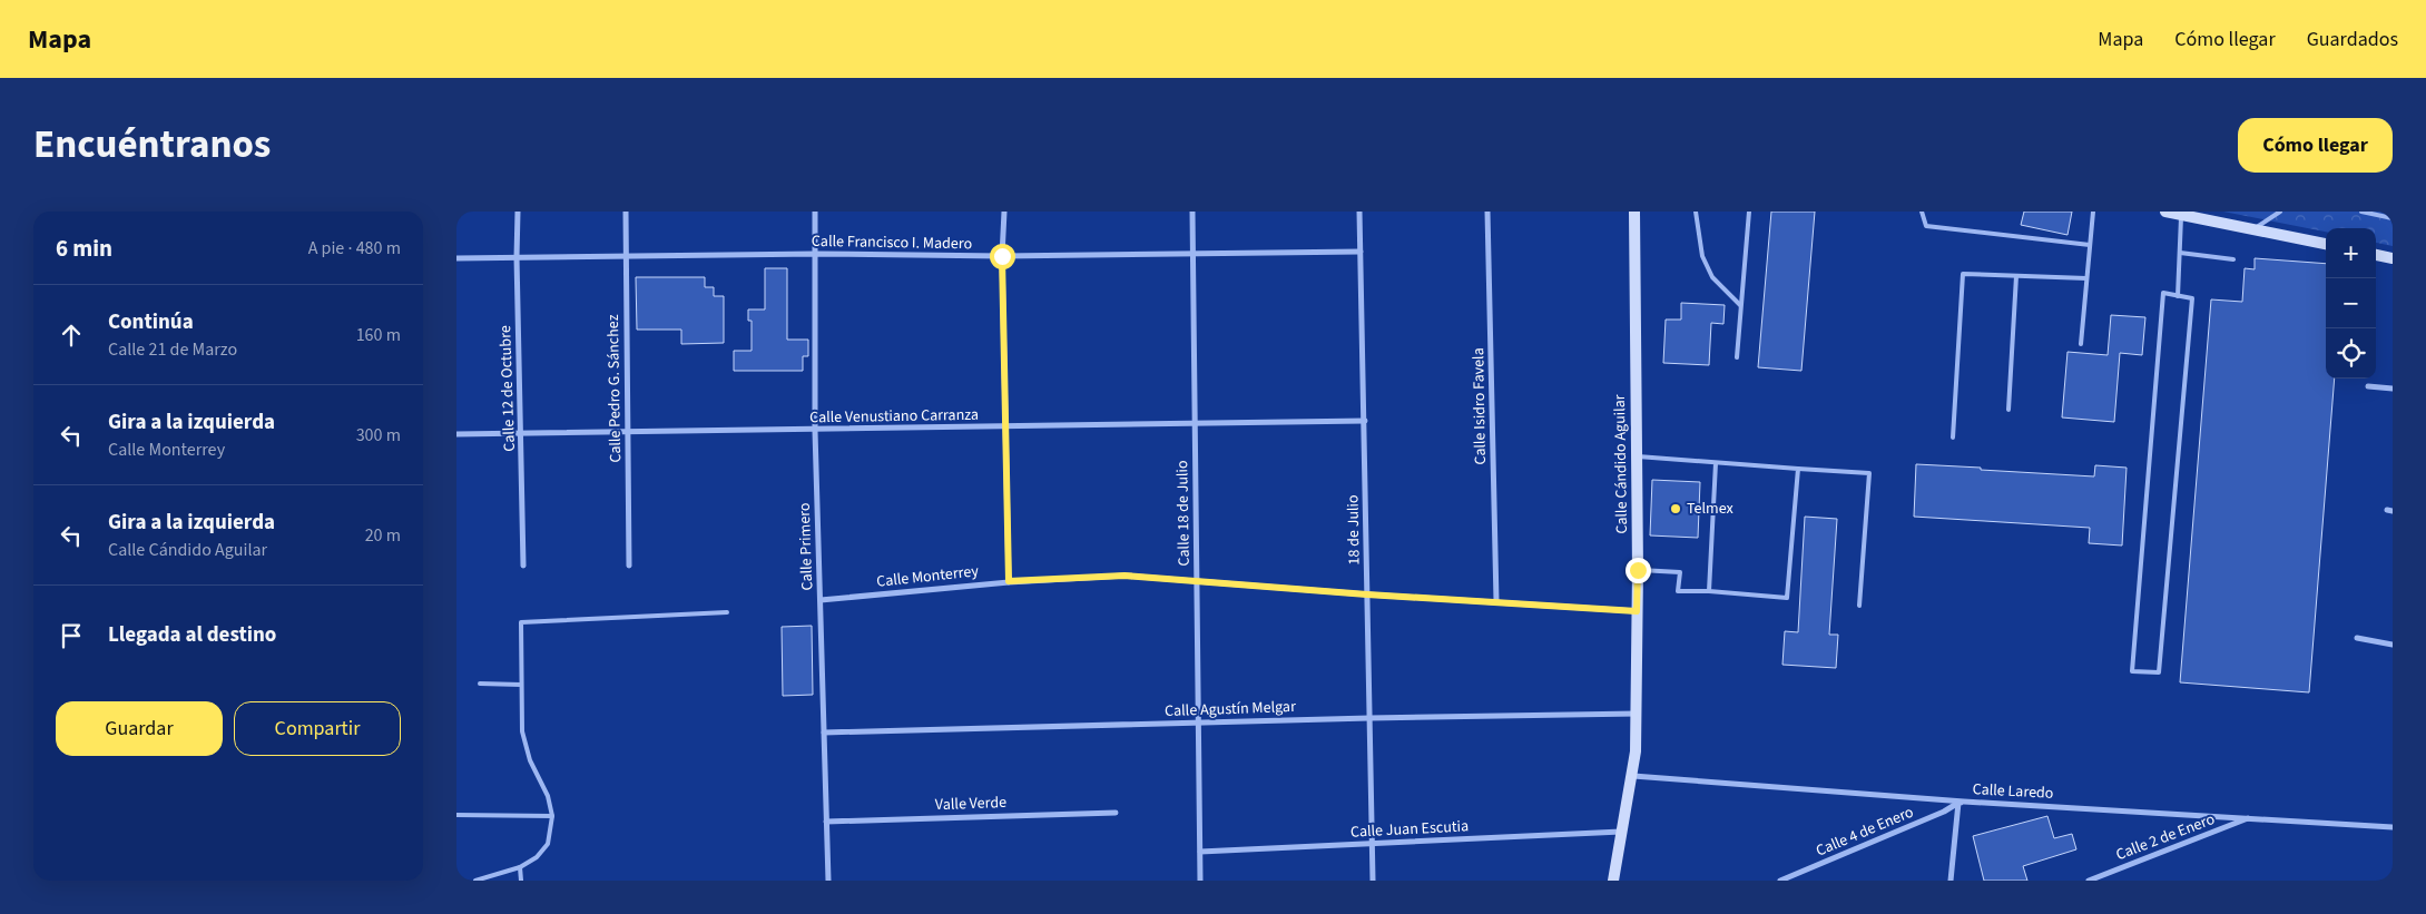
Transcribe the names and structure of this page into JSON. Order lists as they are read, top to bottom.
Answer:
{
  "streets": {
    "street": [
      "Calle Francisco I. Madero",
      "Calle 12 de Octubre",
      "Calle Pedro G. Sánchez",
      "Calle Isidro Favela",
      "Calle Venustiano Carranza",
      "Calle Cándido Aguilar",
      "Calle 18 de Julio",
      "18 de Julio",
      "Calle Primero",
      "Calle Monterrey",
      "Calle Agustín Melgar",
      "Calle Laredo",
      "Valle Verde",
      "Calle Juan Escutia",
      "Calle 4 de Enero",
      "Calle 2 de Enero"
    ]
  },
  "crossings": [
    ["Calle Francisco I. Madero", "Calle 12 de Octubre"],
    ["Calle Francisco I. Madero", "Calle Pedro G. Sánchez"],
    ["Calle Francisco I. Madero", "Calle 18 de Julio"],
    ["Calle Francisco I. Madero", "18 de Julio"],
    ["Calle Francisco I. Madero", "Calle Primero"],
    ["Calle 12 de Octubre", "Calle Venustiano Carranza"],
    ["Calle Pedro G. Sánchez", "Calle Venustiano Carranza"],
    ["Calle Isidro Favela", "Calle Monterrey"],
    ["Calle Venustiano Carranza", "Calle 18 de Julio"],
    ["Calle Venustiano Carranza", "18 de Julio"],
    ["Calle Venustiano Carranza", "Calle Primero"],
    ["Calle Cándido Aguilar", "Calle Monterrey"],
    ["Calle Cándido Aguilar", "Calle Agustín Melgar"],
    ["Calle Cándido Aguilar", "Calle Laredo"],
    ["Calle Cándido Aguilar", "Calle Juan Escutia"],
    ["Calle 18 de Julio", "Calle Monterrey"],
    ["Calle 18 de Julio", "Calle Agustín Melgar"],
    ["Calle 18 de Julio", "Calle Juan Escutia"],
    ["18 de Julio", "Calle Monterrey"],
    ["18 de Julio", "Calle Agustín Melgar"],
    ["18 de Julio", "Calle Juan Escutia"],
    ["Calle Primero", "Calle Monterrey"],
    ["Calle Primero", "Calle Agustín Melgar"],
    ["Calle Primero", "Valle Verde"],
    ["Calle Laredo", "Calle 4 de Enero"],
    ["Calle Laredo", "Calle 2 de Enero"]
  ],
  "places": ["Telmex"],
  "page": {
    "header": "Mapa",
    "nav": ["Mapa", "Cómo llegar", "Guardados"],
    "title": "Encuéntranos",
    "buttons": [
      "Cómo llegar",
      ["Guardar", "Compartir"]
    ],
    "heading": ["6 min", "A pie · 480 m"],
    "map_buttons": ["+", "−"],
    "list": [
      ["Continúa", "Calle 21 de Marzo", "160 m"],
      ["Gira a la izquierda", "Calle Monterrey", "300 m"],
      ["Gira a la izquierda", "Calle Cándido Aguilar", "20 m"],
      "Llegada al destino"
    ]
  }
}
